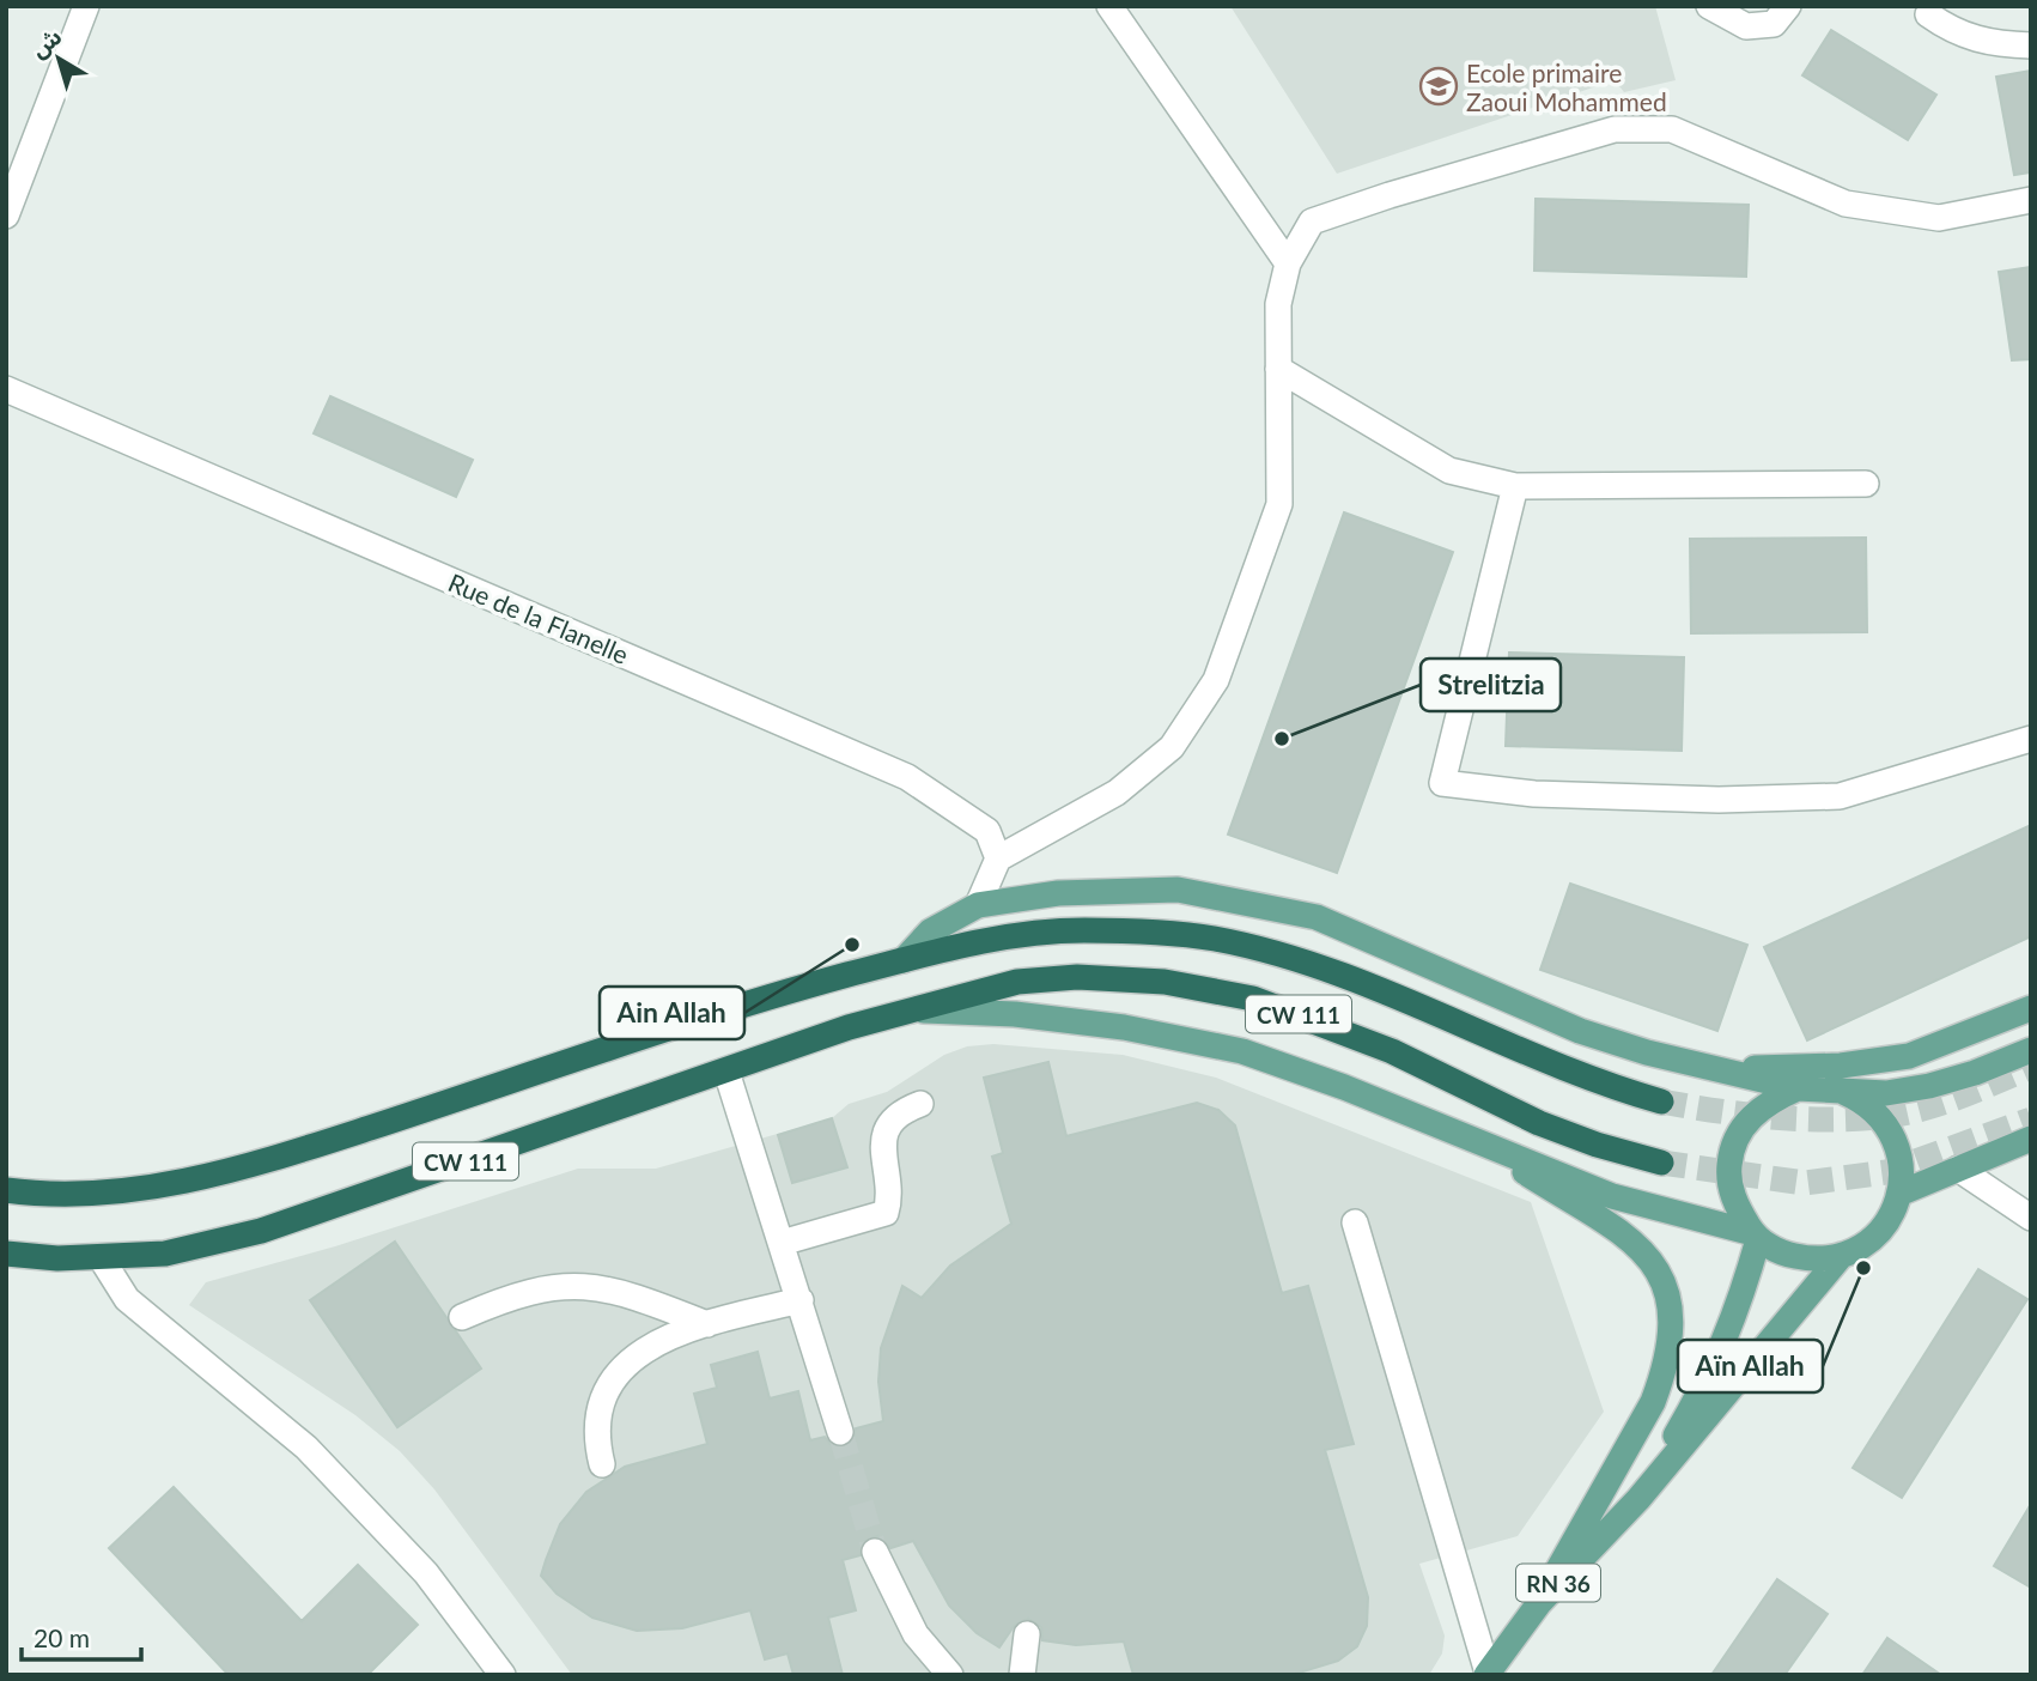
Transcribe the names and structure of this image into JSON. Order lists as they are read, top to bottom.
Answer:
{
  "streets": {
    "highway": ["CW 111"],
    "main road": ["RN 36"],
    "street": ["Rue de la Flanelle"]
  },
  "places": {
    "school or university": ["Ecole primaire Zaoui Mohammed"],
    "other": ["Strelitzia", "Ain Allah", "Aïn Allah"]
  },
  "scale_bar": "20 m",
  "north": "top left"
}
